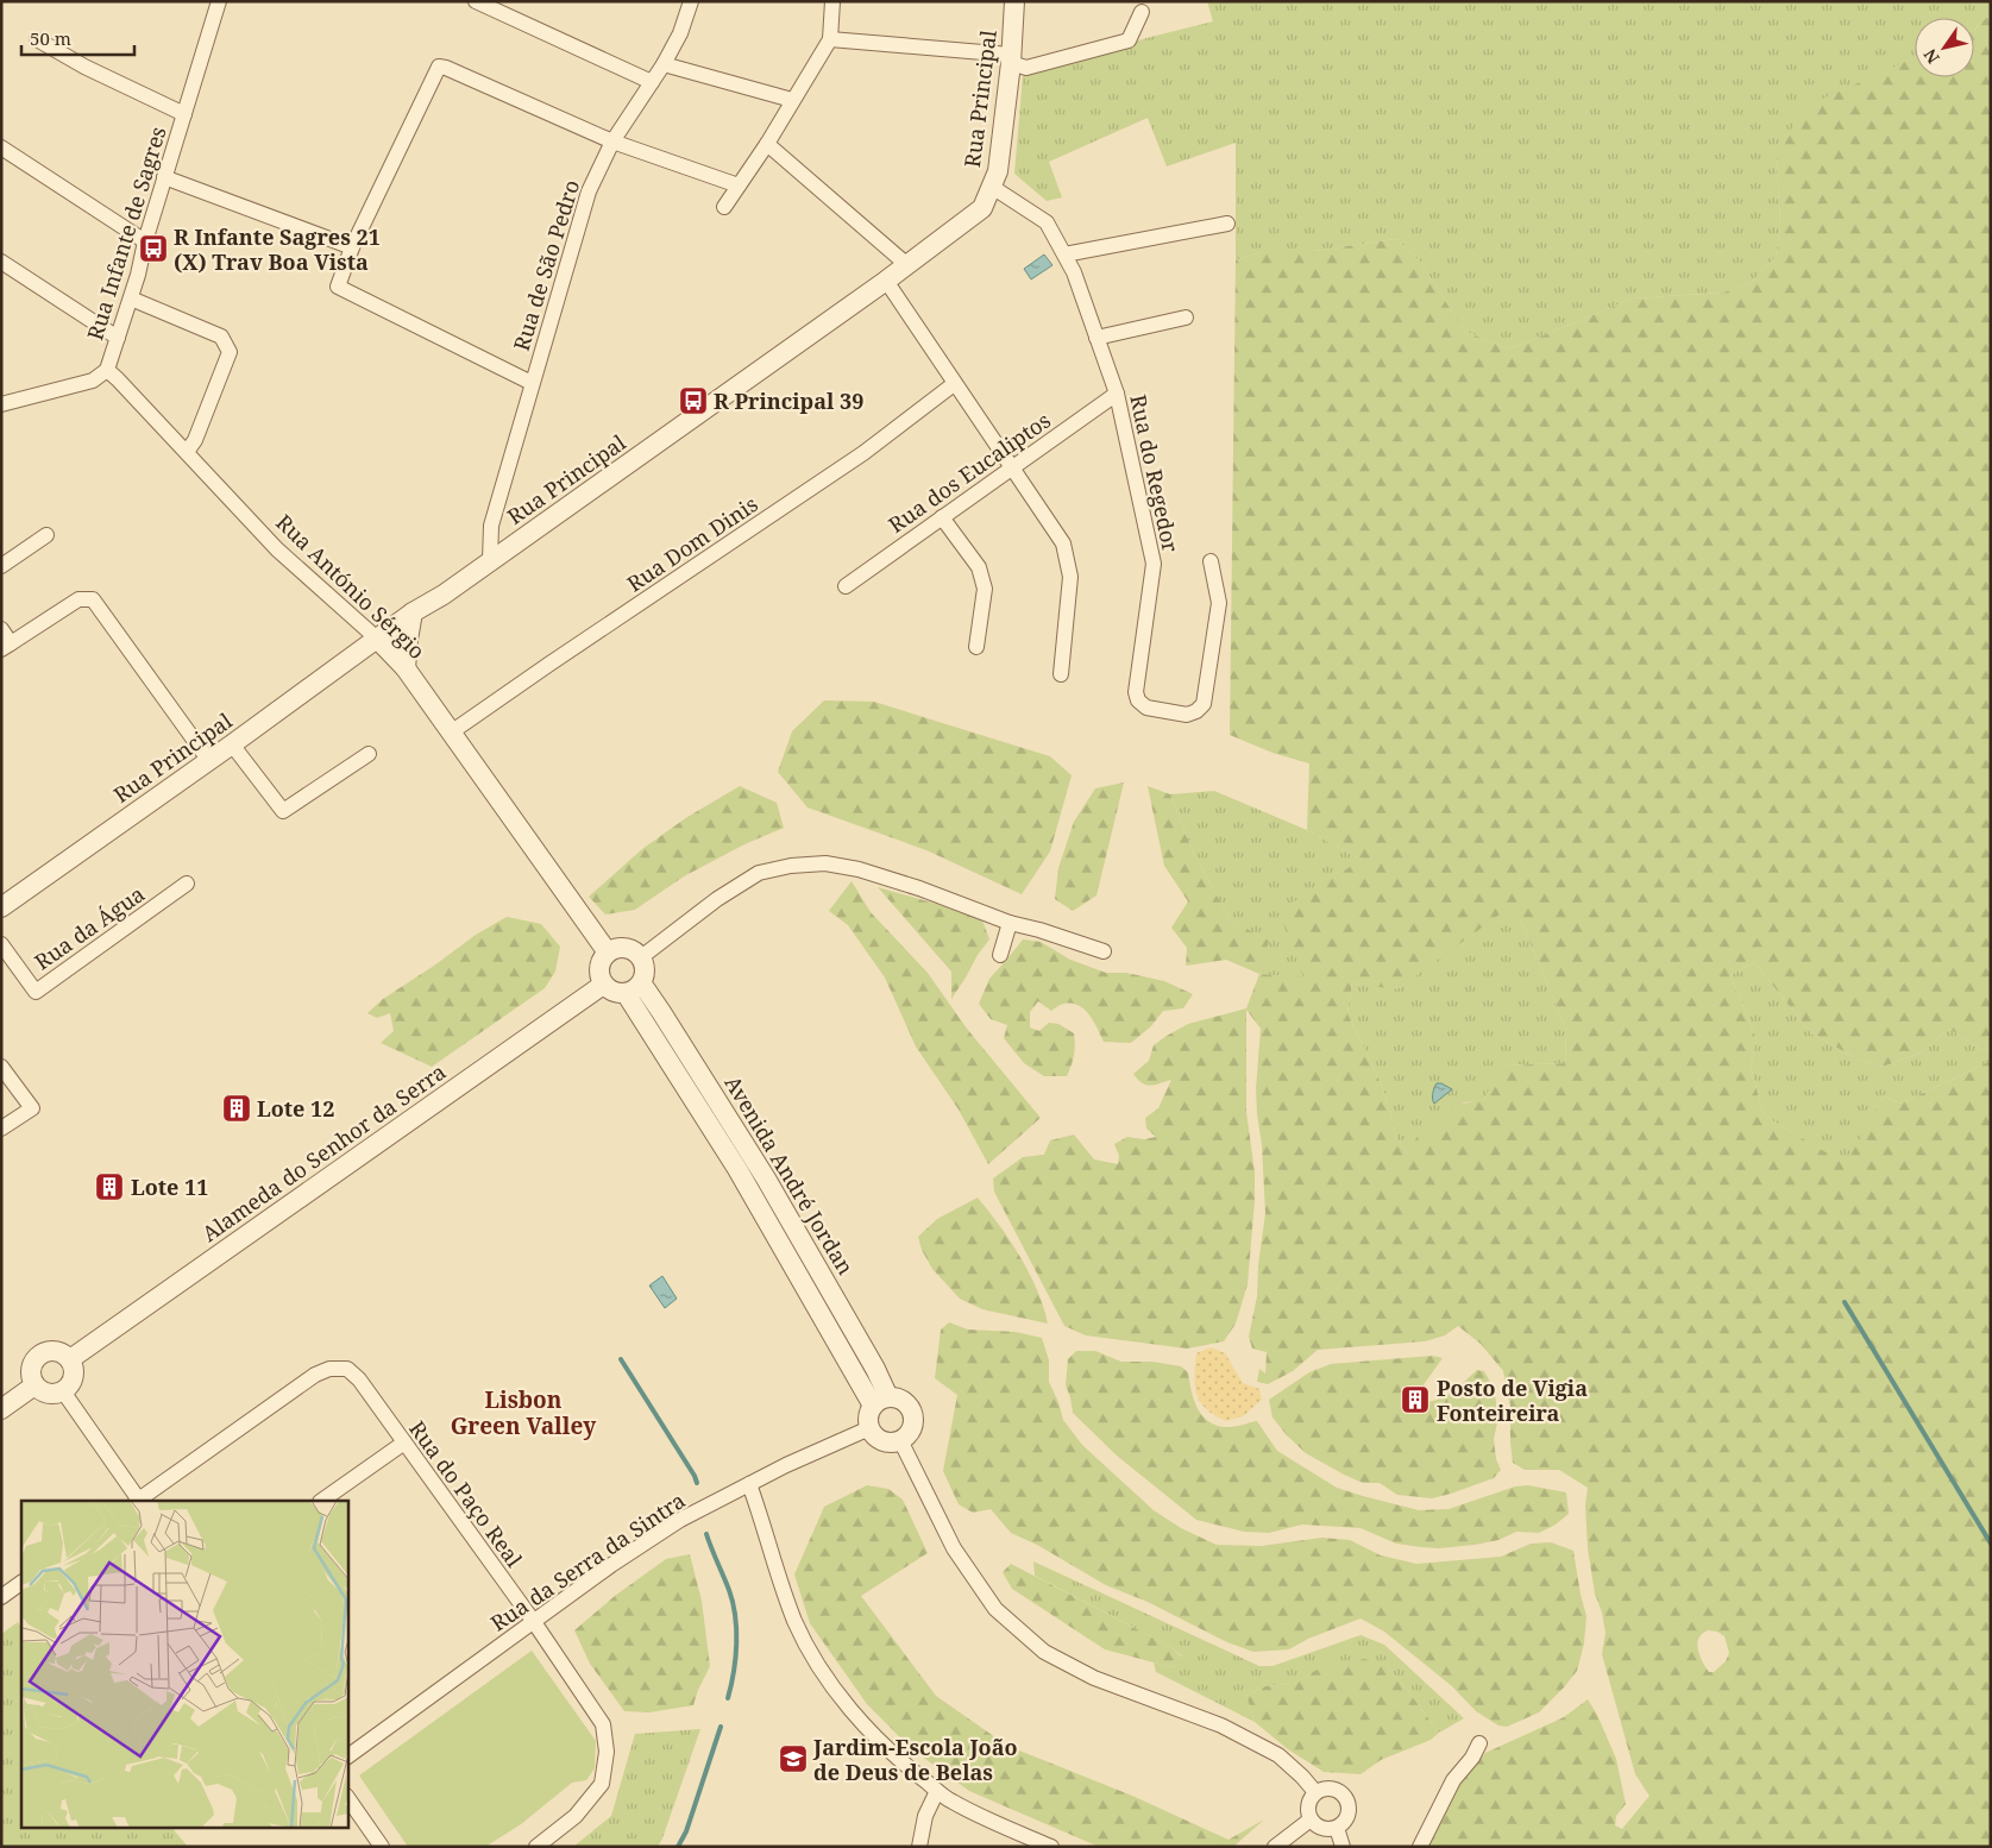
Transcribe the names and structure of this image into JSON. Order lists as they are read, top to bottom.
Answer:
{
  "streets": {
    "street": [
      "Rua Principal",
      "Rua Infante de Sagres",
      "Rua de São Pedro",
      "Rua dos Eucaliptos",
      "Rua do Regedor",
      "Rua Dom Dinis",
      "Rua António Sérgio",
      "Rua da Água",
      "Alameda do Senhor da Serra",
      "Avenida André Jordan",
      "Rua do Paço Real",
      "Rua da Serra da Sintra"
    ]
  },
  "crossings": [
    ["Rua Principal", "Rua de São Pedro"],
    ["Rua Principal", "Rua do Regedor"],
    ["Rua Principal", "Rua António Sérgio"],
    ["Rua Infante de Sagres", "Rua António Sérgio"],
    ["Rua dos Eucaliptos", "Rua do Regedor"],
    ["Rua Dom Dinis", "Rua António Sérgio"],
    ["Rua António Sérgio", "Alameda do Senhor da Serra"],
    ["Rua António Sérgio", "Avenida André Jordan"],
    ["Alameda do Senhor da Serra", "Avenida André Jordan"],
    ["Alameda do Senhor da Serra", "Rua do Paço Real"],
    ["Avenida André Jordan", "Rua da Serra da Sintra"],
    ["Rua do Paço Real", "Rua da Serra da Sintra"]
  ],
  "districts": ["Lisbon Green Valley"],
  "places": {
    "bus stop": ["R Infante Sagres 21 (X) Trav Boa Vista", "R Principal 39"],
    "building": ["Lote 12", "Lote 11", "Posto de Vigia Fonteireira"],
    "school or university": ["Jardim-Escola João de Deus de Belas"]
  },
  "scale_bar": "50 m",
  "north": "bottom left"
}
